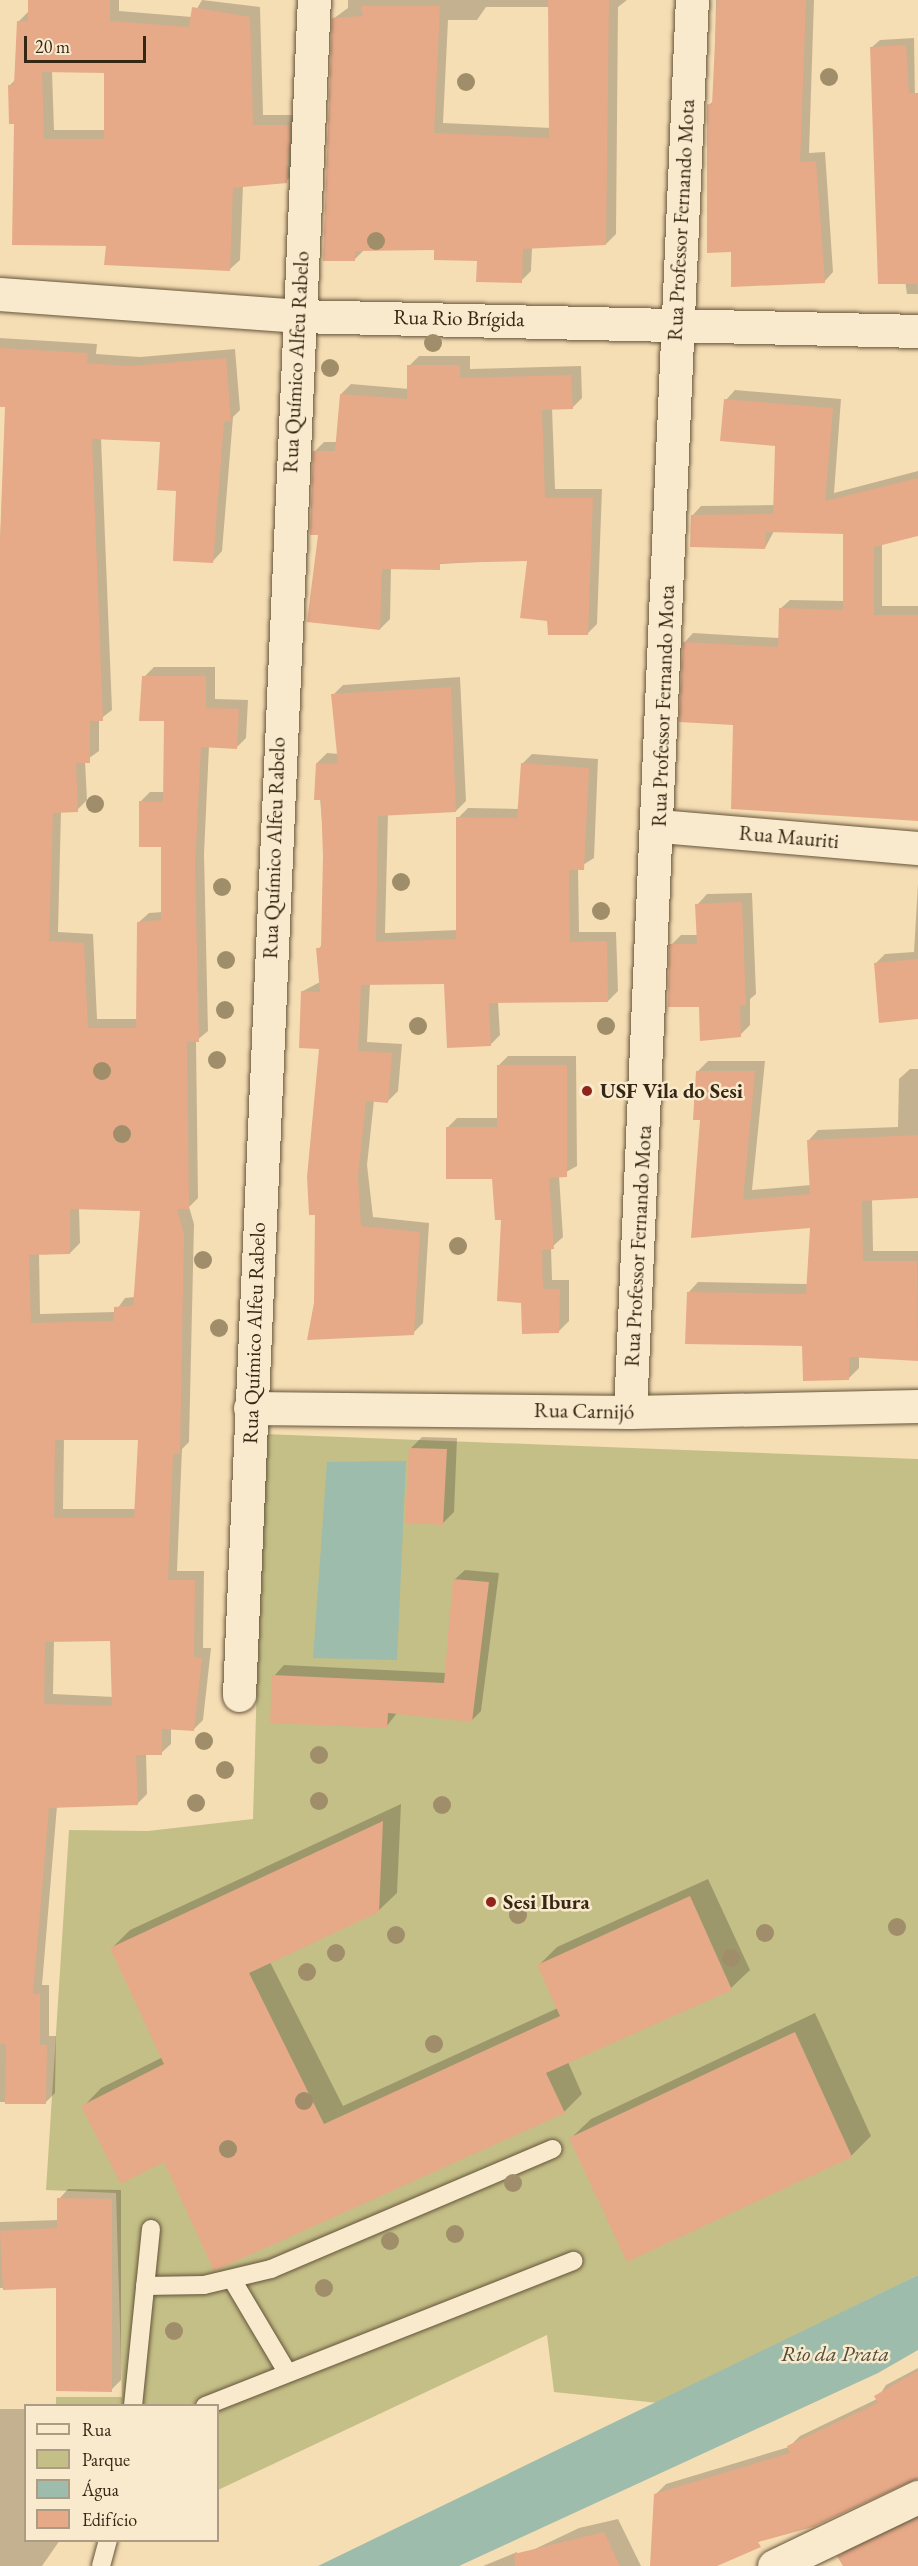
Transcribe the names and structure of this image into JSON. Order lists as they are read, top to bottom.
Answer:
{
  "streets": {
    "street": [
      "Rua Professor Fernando Mota",
      "Rua Rio Brígida",
      "Rua Químico Alfeu Rabelo",
      "Rua Mauriti",
      "Rua Carnijó"
    ]
  },
  "crossings": [
    ["Rua Professor Fernando Mota", "Rua Rio Brígida"],
    ["Rua Professor Fernando Mota", "Rua Mauriti"],
    ["Rua Professor Fernando Mota", "Rua Carnijó"],
    ["Rua Rio Brígida", "Rua Químico Alfeu Rabelo"],
    ["Rua Químico Alfeu Rabelo", "Rua Carnijó"]
  ],
  "water": ["Rio da Prata"],
  "places": ["USF Vila do Sesi", "Sesi Ibura"],
  "legend": [
    "Rua",
    "Parque",
    "Água",
    "Edifício"
  ],
  "scale_bar": "20 m"
}
